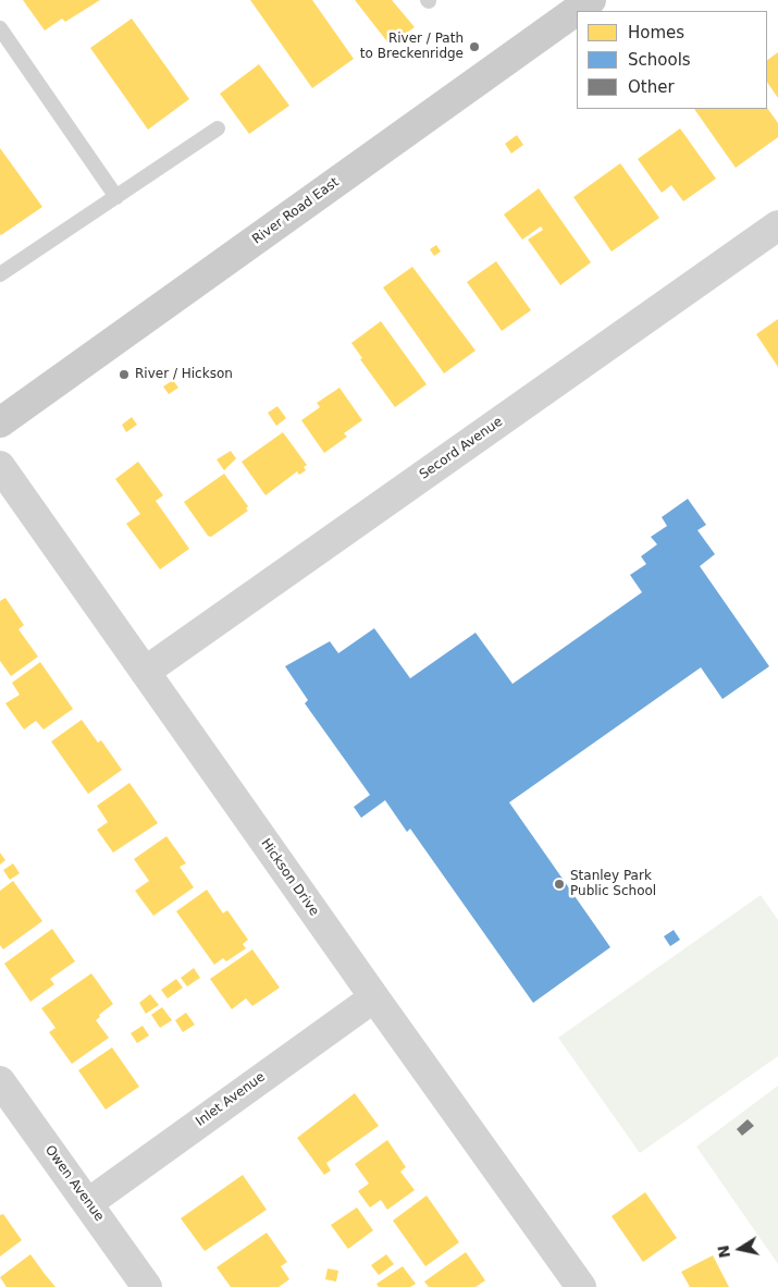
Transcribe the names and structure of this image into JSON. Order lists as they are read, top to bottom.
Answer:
{
  "streets": {
    "street": [
      "River Road East",
      "Secord Avenue",
      "Hickson Drive",
      "Inlet Avenue",
      "Owen Avenue"
    ]
  },
  "crossings": [
    ["Secord Avenue", "Hickson Drive"],
    ["Hickson Drive", "Inlet Avenue"],
    ["Inlet Avenue", "Owen Avenue"]
  ],
  "places": ["River / Path to Breckenridge", "River / Hickson", "Stanley Park Public School"],
  "legend": ["Homes", "Schools", "Other"],
  "north": "left"
}
